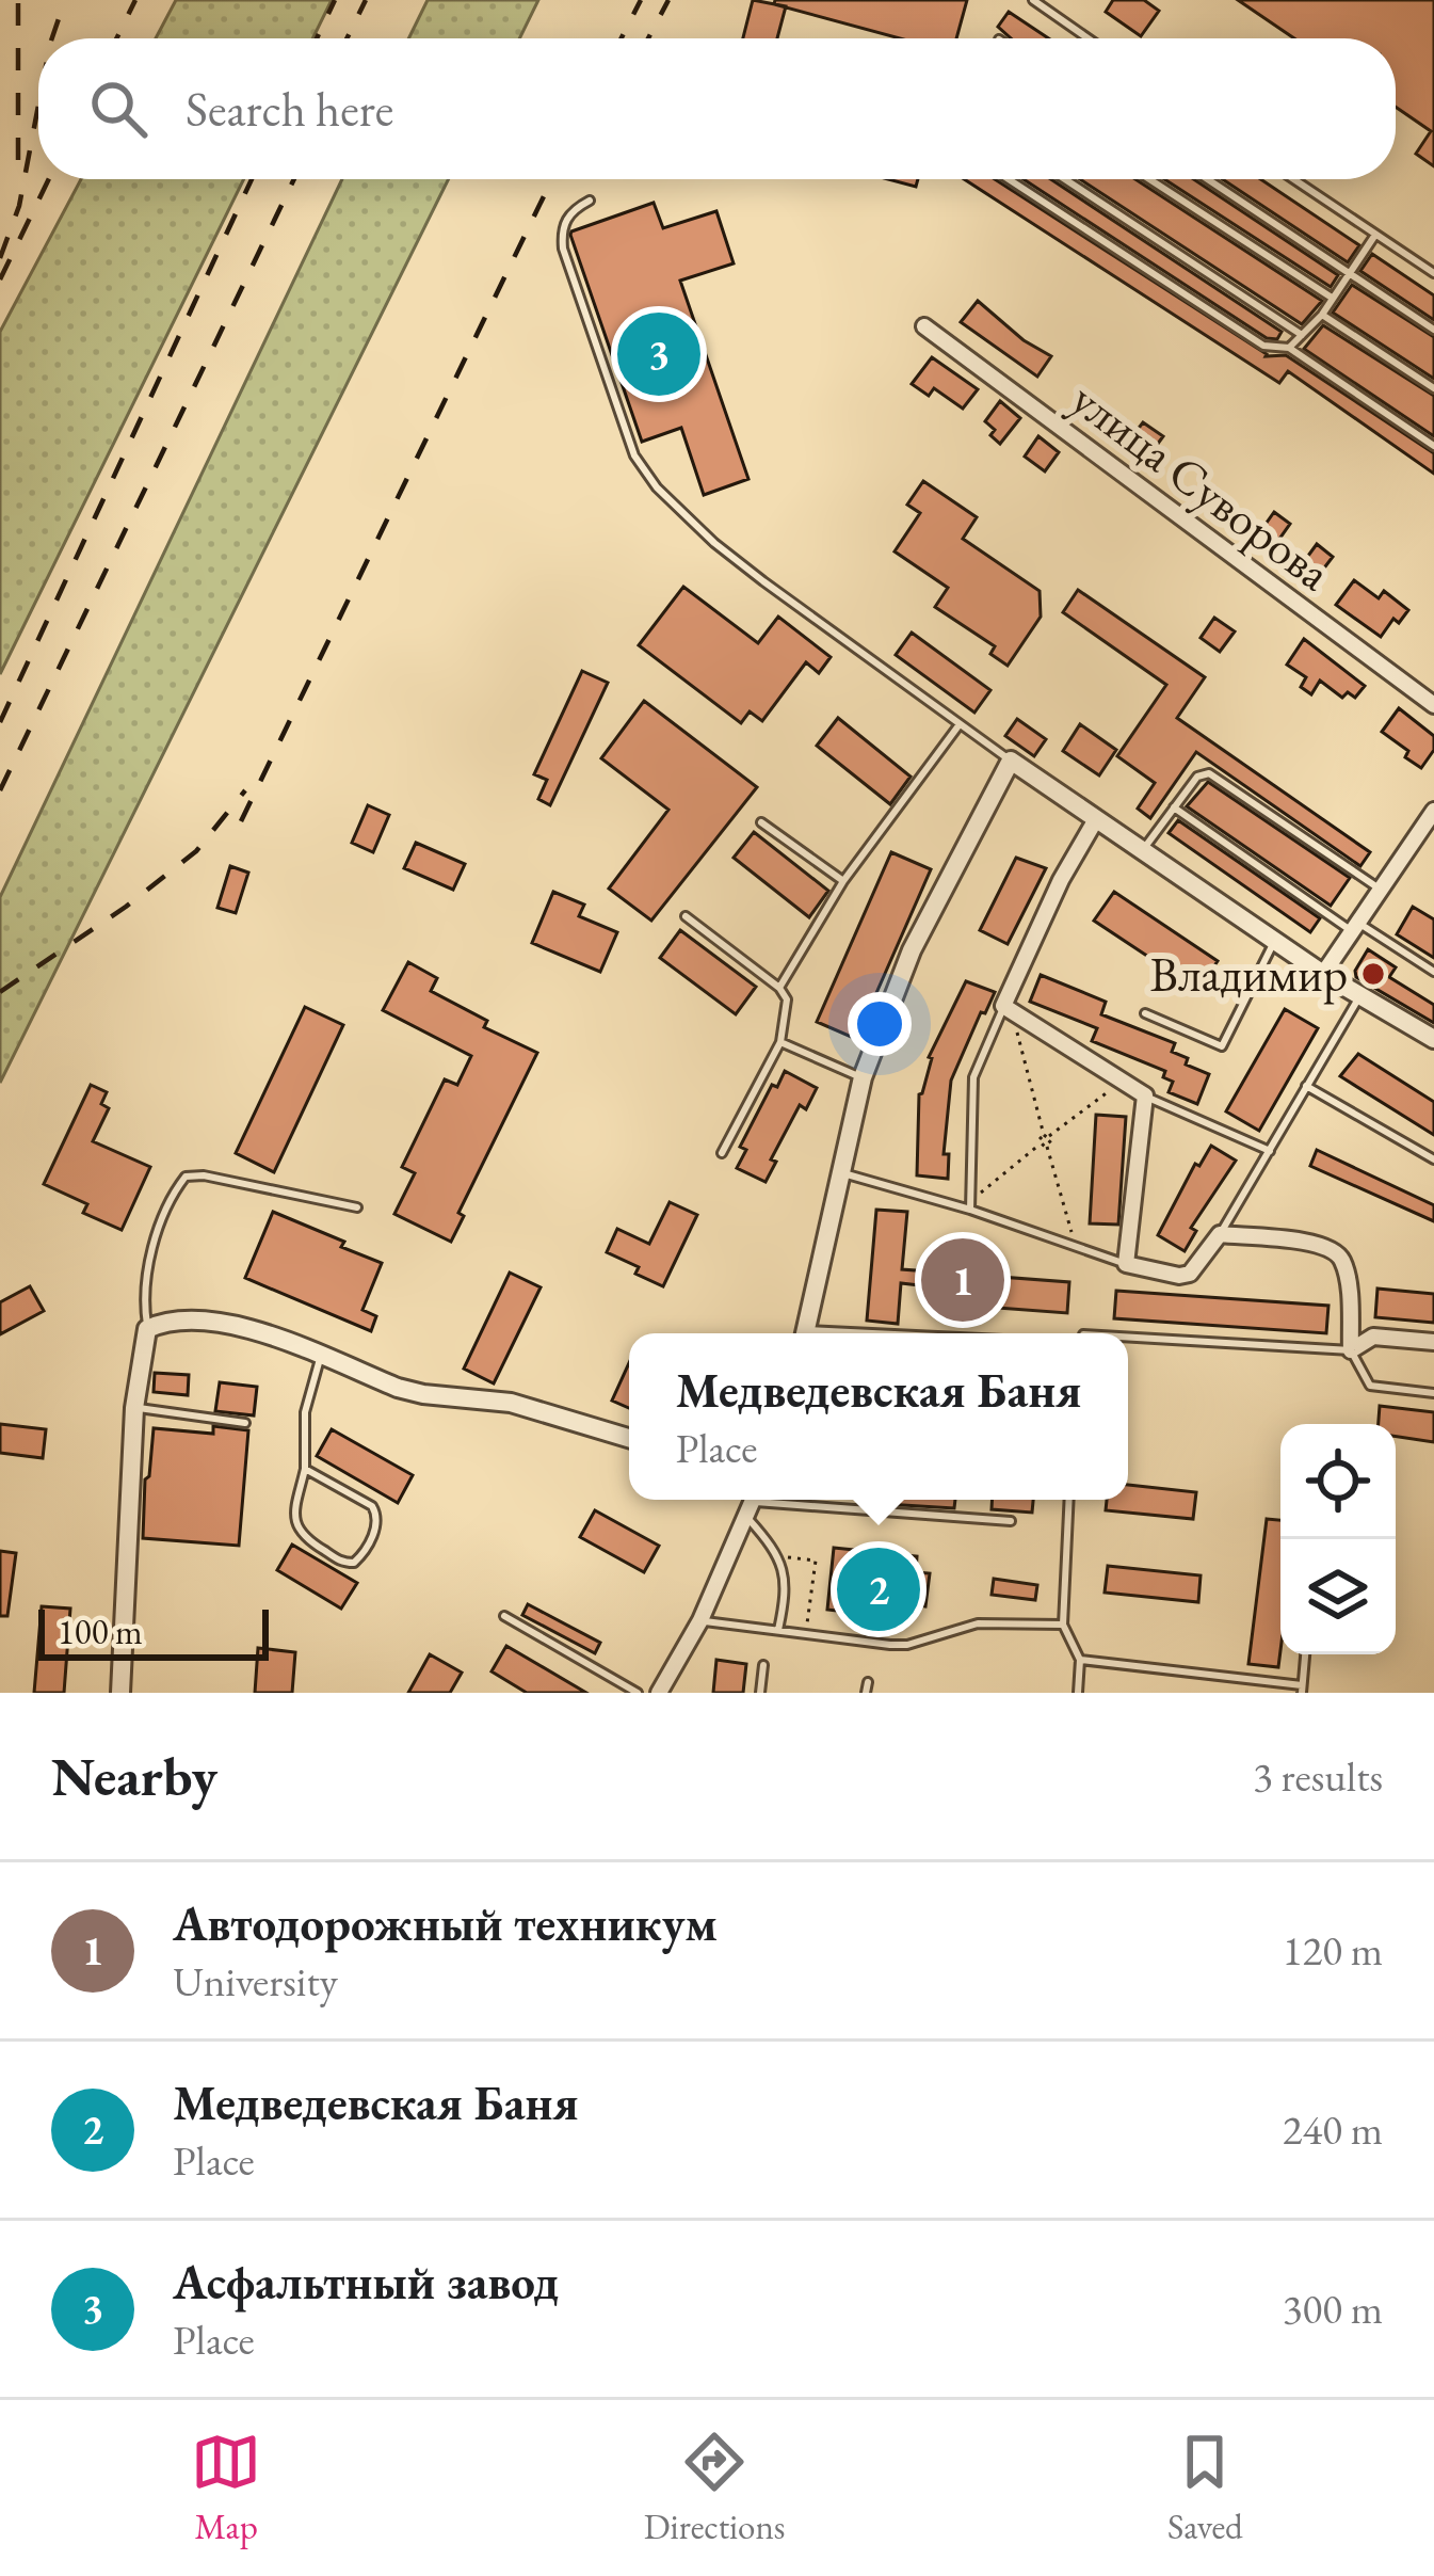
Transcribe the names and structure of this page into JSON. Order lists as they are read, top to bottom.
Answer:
{
  "streets": {
    "street": ["улица Суворова"]
  },
  "places": ["Владимир"],
  "scale_bar": "100 m",
  "page": {
    "search": "Search here",
    "pins": ["3", "1", "2"],
    "popup": ["Медведевская Баня", "Place"],
    "scale": "100 m",
    "heading": ["Nearby", "3 results"],
    "list": [
      {
        "mark": "1",
        "name": "Автодорожный техникум",
        "note": "University",
        "value": "120 m"
      },
      {
        "mark": "2",
        "name": "Медведевская Баня",
        "note": "Place",
        "value": "240 m"
      },
      {
        "mark": "3",
        "name": "Асфальтный завод",
        "note": "Place",
        "value": "300 m"
      }
    ],
    "nav": ["Map", "Directions", "Saved"]
  }
}
